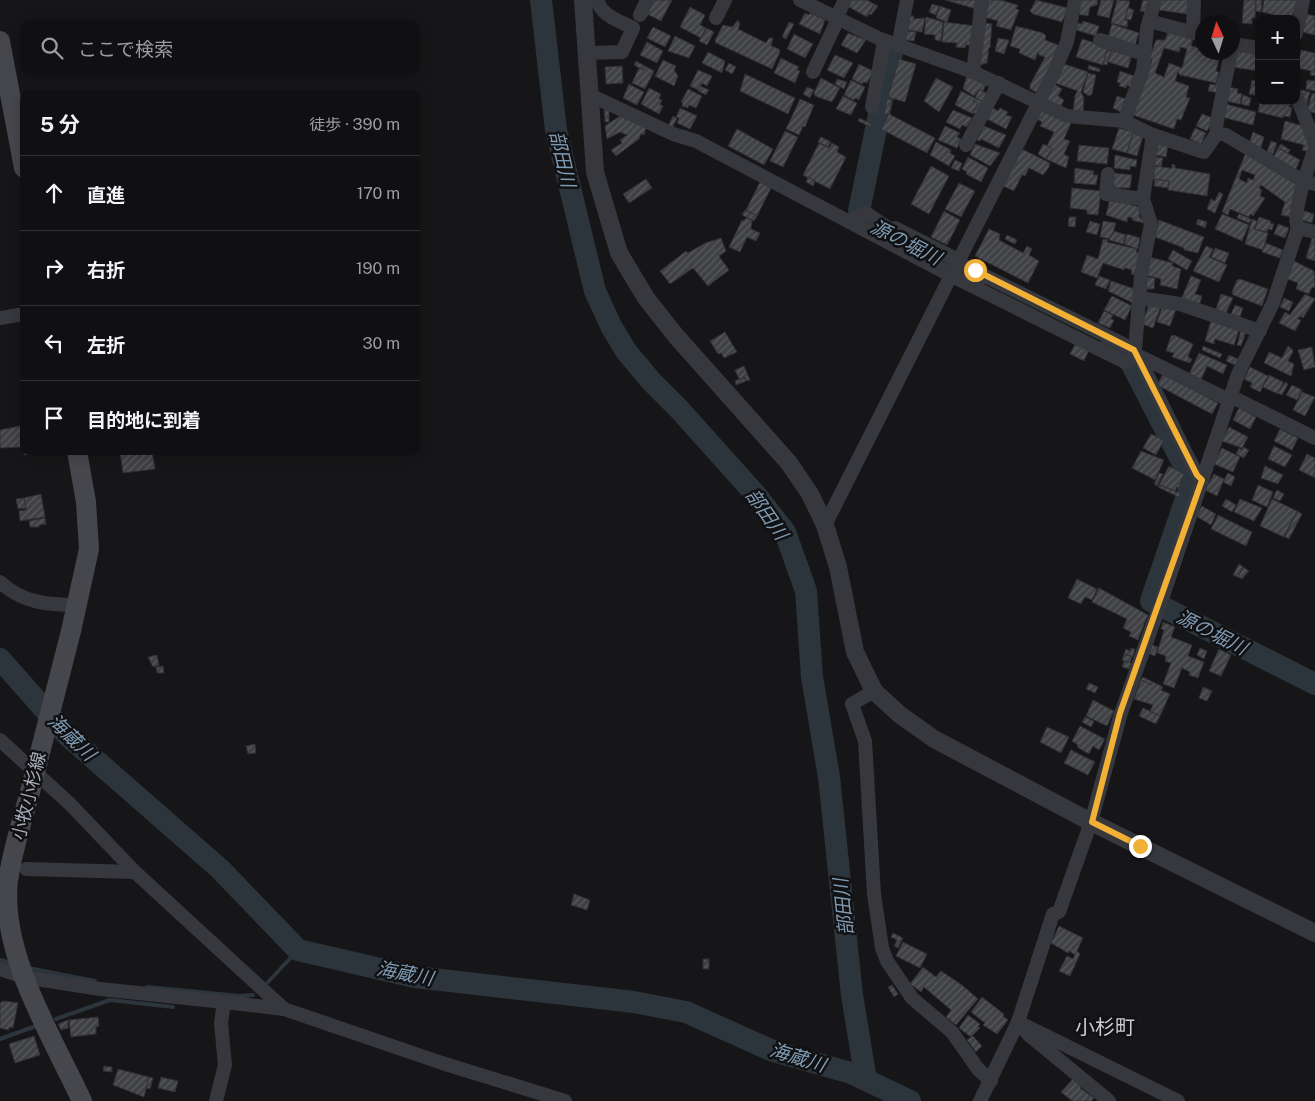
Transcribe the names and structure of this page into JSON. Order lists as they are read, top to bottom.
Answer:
{
  "streets": {
    "main road": ["小牧小杉線"]
  },
  "districts": ["小杉町"],
  "water": ["部田川", "源の堀川", "海蔵川"],
  "north": "top",
  "page": {
    "map_buttons": ["+", "−"],
    "search": "ここで検索",
    "heading": ["5 分", "徒歩 · 390 m"],
    "list": [
      ["直進", "170 m"],
      ["右折", "190 m"],
      ["左折", "30 m"],
      "目的地に到着"
    ]
  }
}
